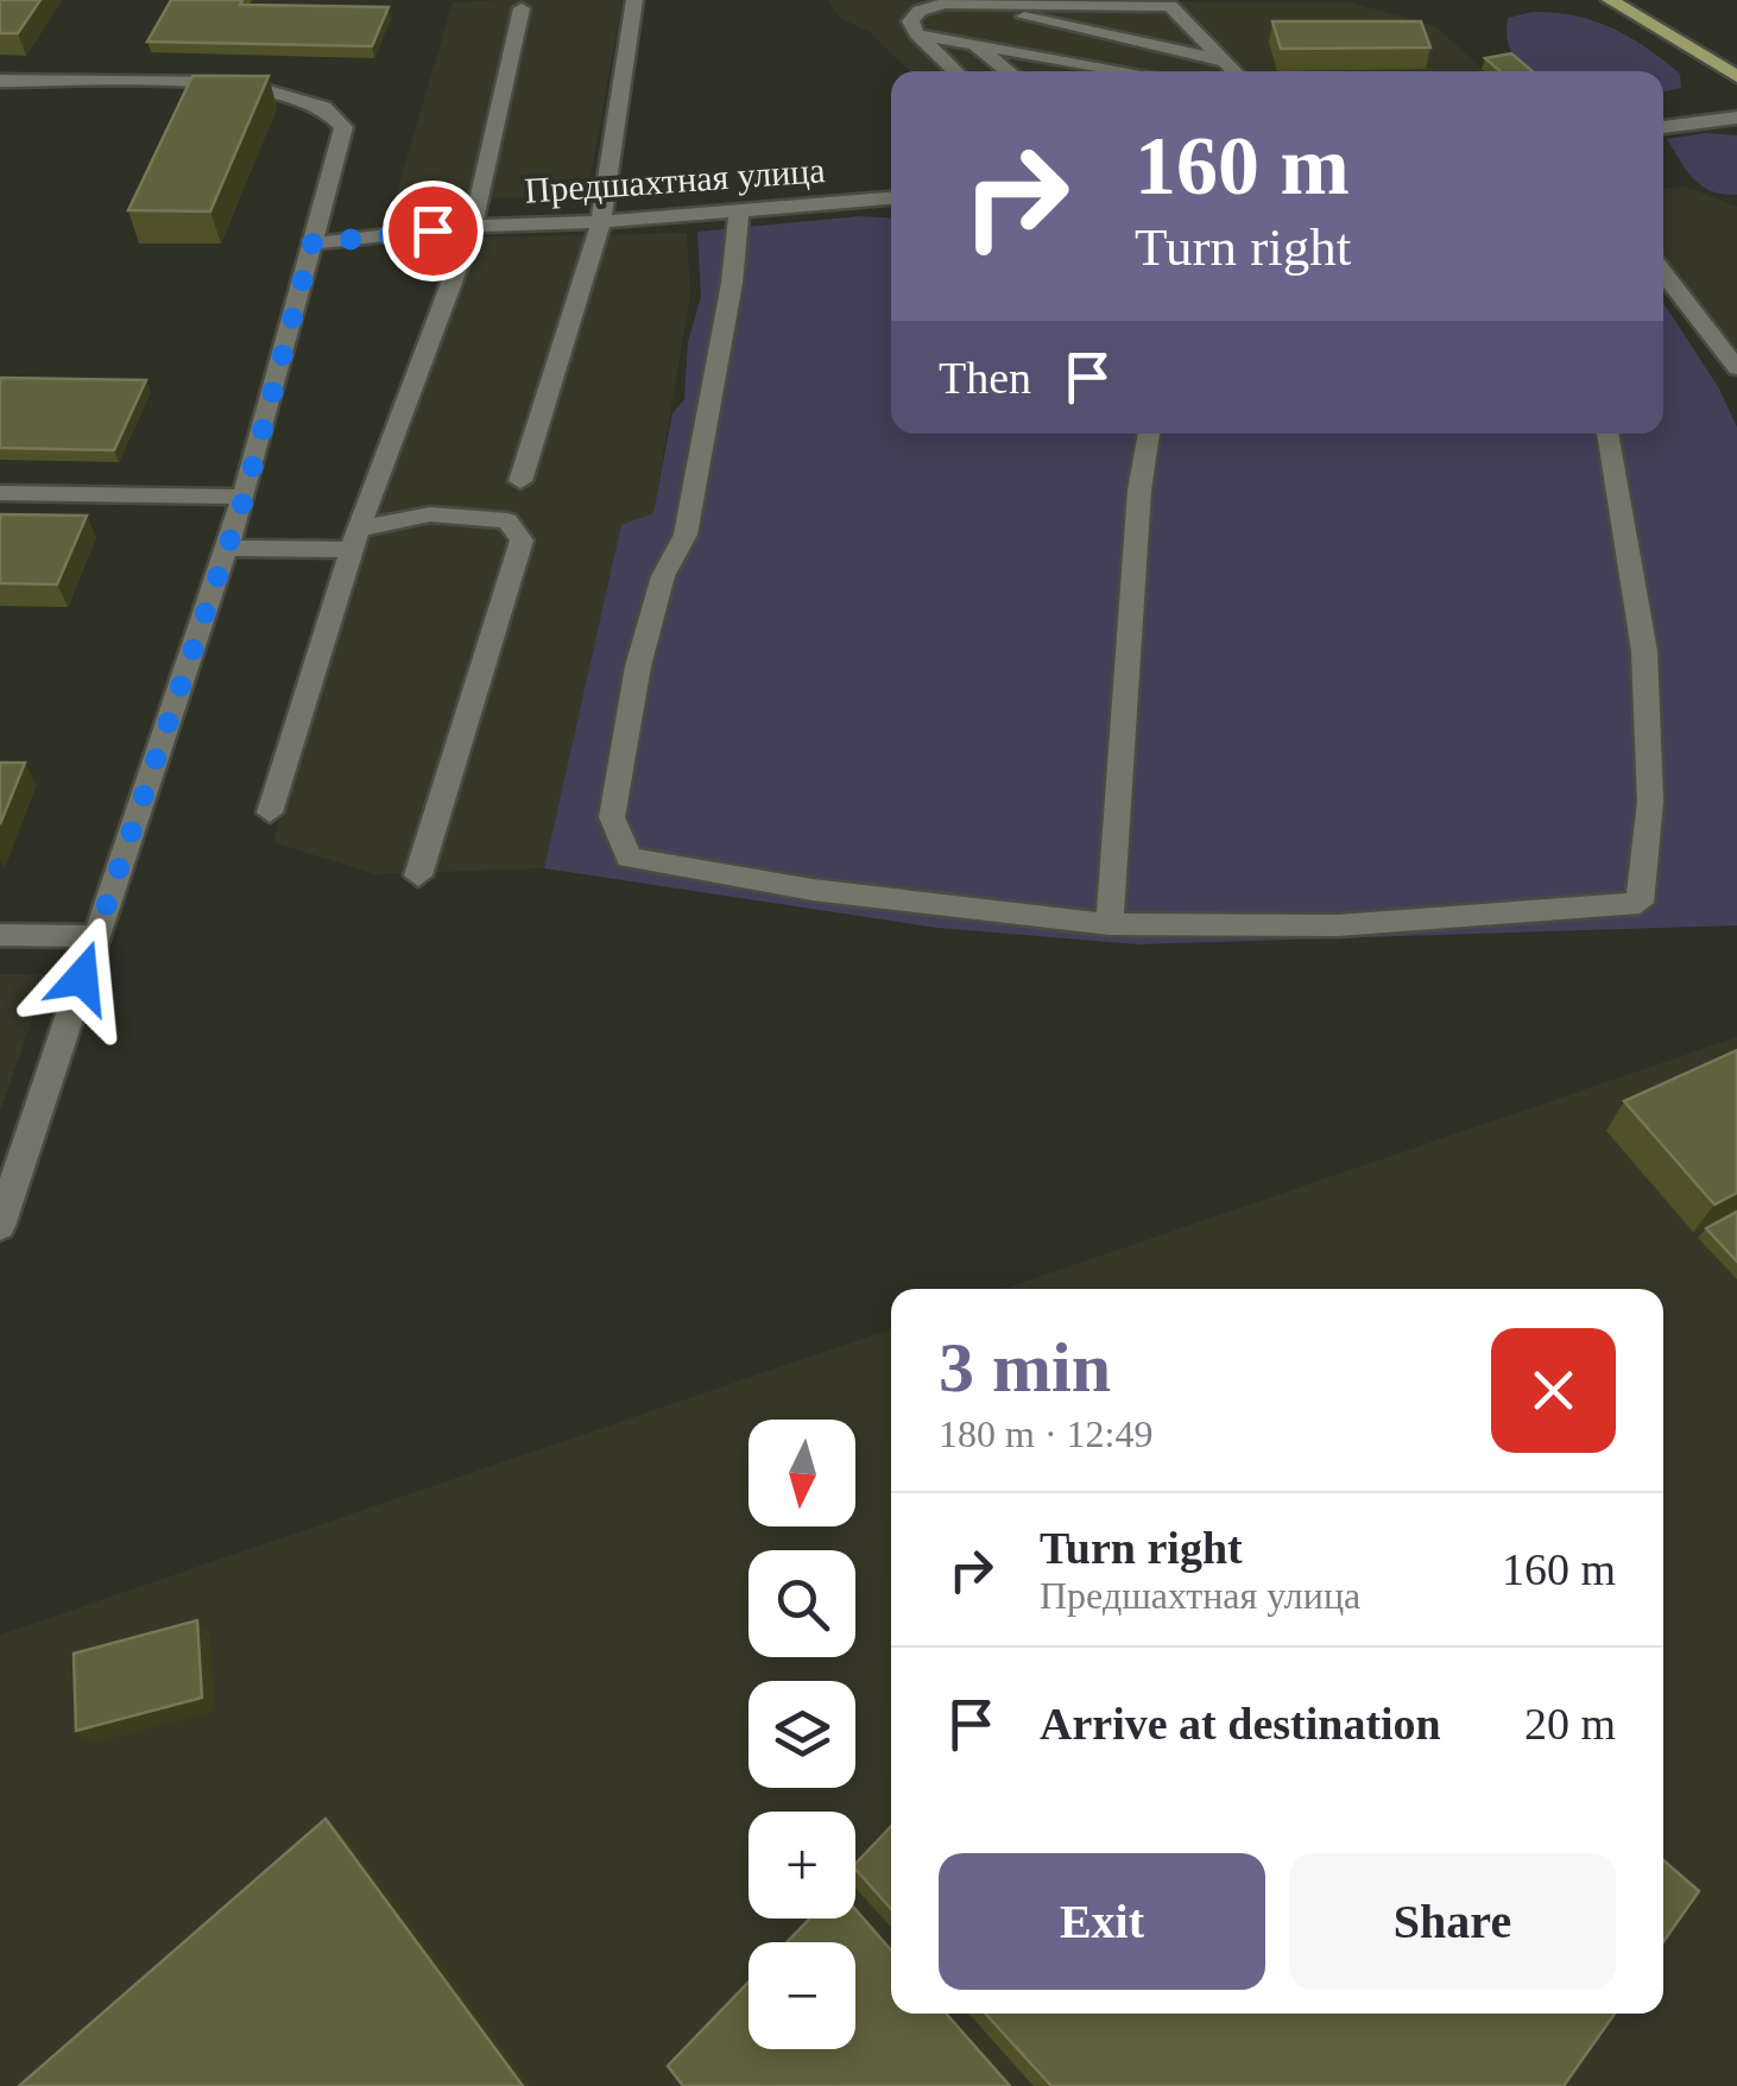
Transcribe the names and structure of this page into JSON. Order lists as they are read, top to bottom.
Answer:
{
  "streets": {
    "street": ["Предшахтная улица"]
  },
  "north": "bottom",
  "page": {
    "turn": ["160 m", "Turn right"],
    "then": "Then",
    "heading": ["3 min", "180 m · 12:49"],
    "map_buttons": ["+", "−"],
    "list": [
      {
        "name": "Turn right",
        "note": "Предшахтная улица",
        "value": "160 m"
      },
      {
        "name": "Arrive at destination",
        "value": "20 m"
      }
    ],
    "buttons": ["Exit", "Share"]
  }
}
